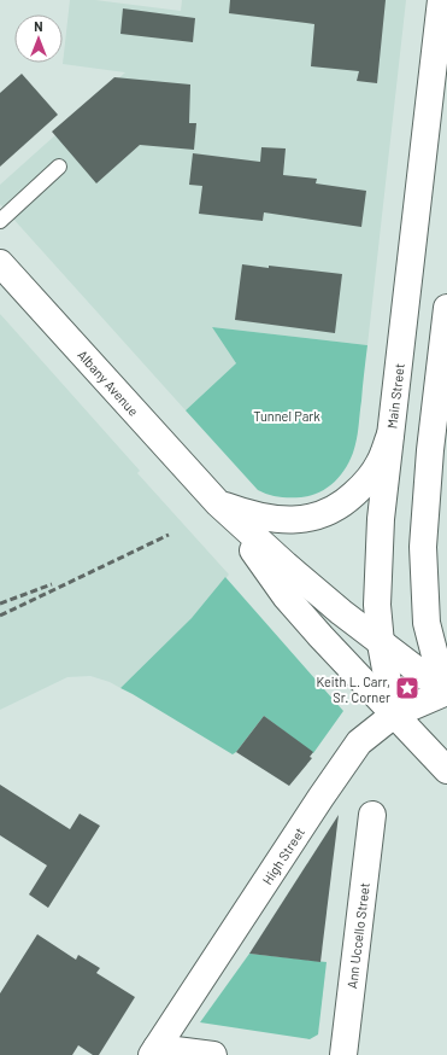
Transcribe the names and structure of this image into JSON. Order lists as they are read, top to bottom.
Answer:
{
  "streets": {
    "main road": [
      "Albany Avenue",
      "Main Street",
      "High Street",
      "Ann Uccello Street"
    ]
  },
  "crossings": [
    ["Albany Avenue", "Main Street"],
    ["Albany Avenue", "High Street"],
    ["Main Street", "High Street"]
  ],
  "parks": ["Tunnel Park"],
  "places": {
    "place": ["Keith L. Carr, Sr. Corner"]
  },
  "north": "top"
}
